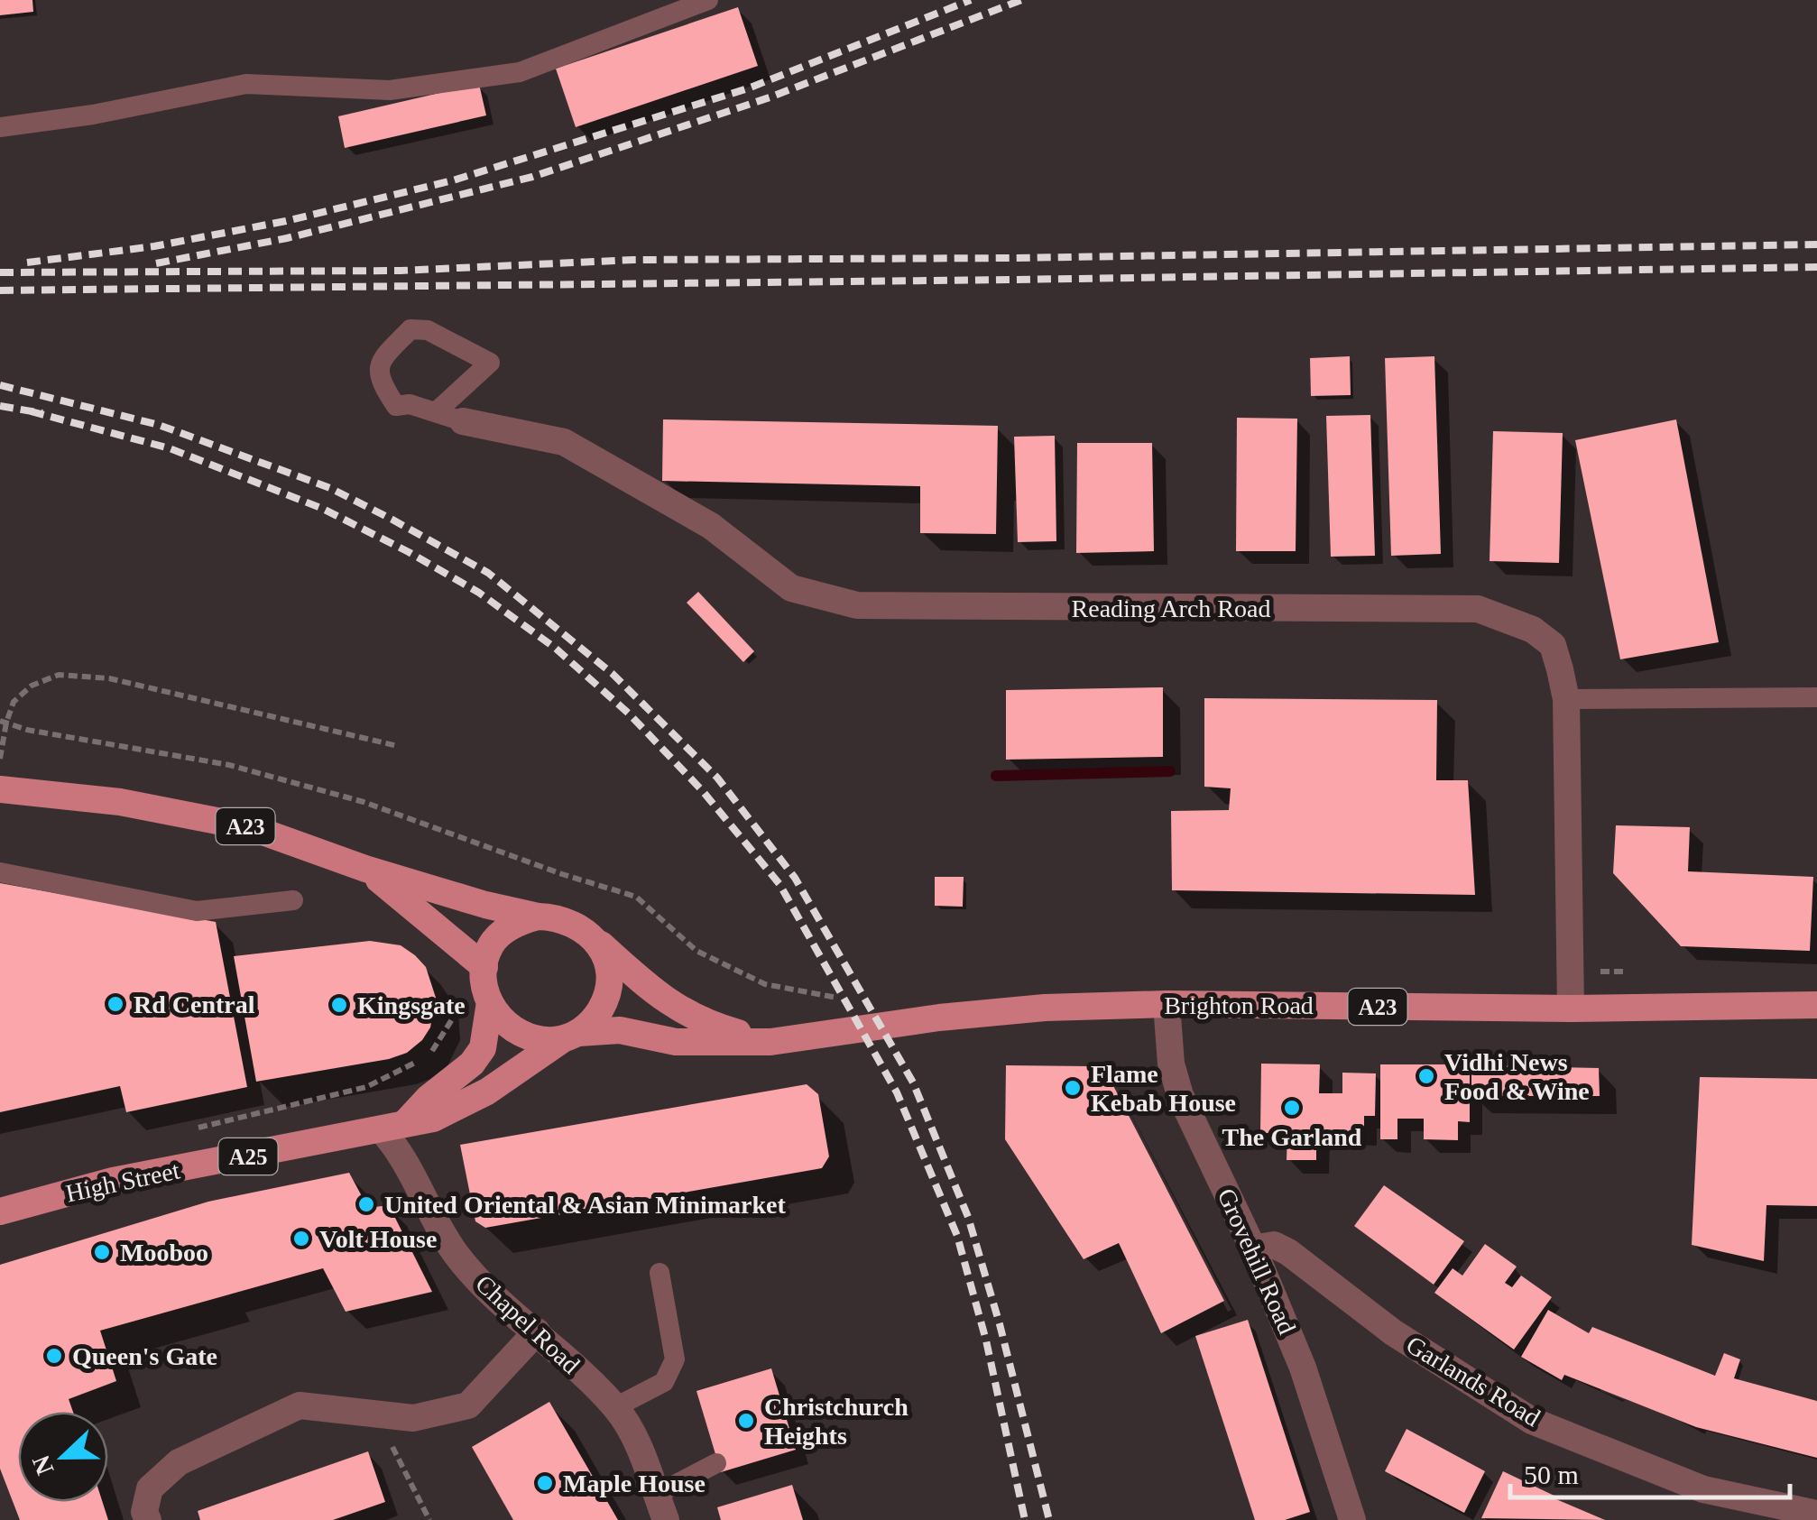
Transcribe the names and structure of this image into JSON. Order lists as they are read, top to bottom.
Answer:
{
  "streets": {
    "main road": [
      "A23",
      "Brighton Road",
      "A25",
      "High Street"
    ],
    "street": [
      "Reading Arch Road",
      "Grovehill Road",
      "Chapel Road",
      "Garlands Road"
    ]
  },
  "crossings": [
    ["Reading Arch Road", "Brighton Road"],
    ["Brighton Road", "High Street"],
    ["Brighton Road", "Grovehill Road"],
    ["High Street", "Chapel Road"],
    ["Grovehill Road", "Garlands Road"]
  ],
  "places": [
    "Rd Central",
    "Kingsgate",
    "Vidhi News Food & Wine",
    "Flame Kebab House",
    "The Garland",
    "United Oriental & Asian Minimarket",
    "Volt House",
    "Mooboo",
    "Queen's Gate",
    "Christchurch Heights",
    "Maple House"
  ],
  "scale_bar": "50 m",
  "north": "left"
}
